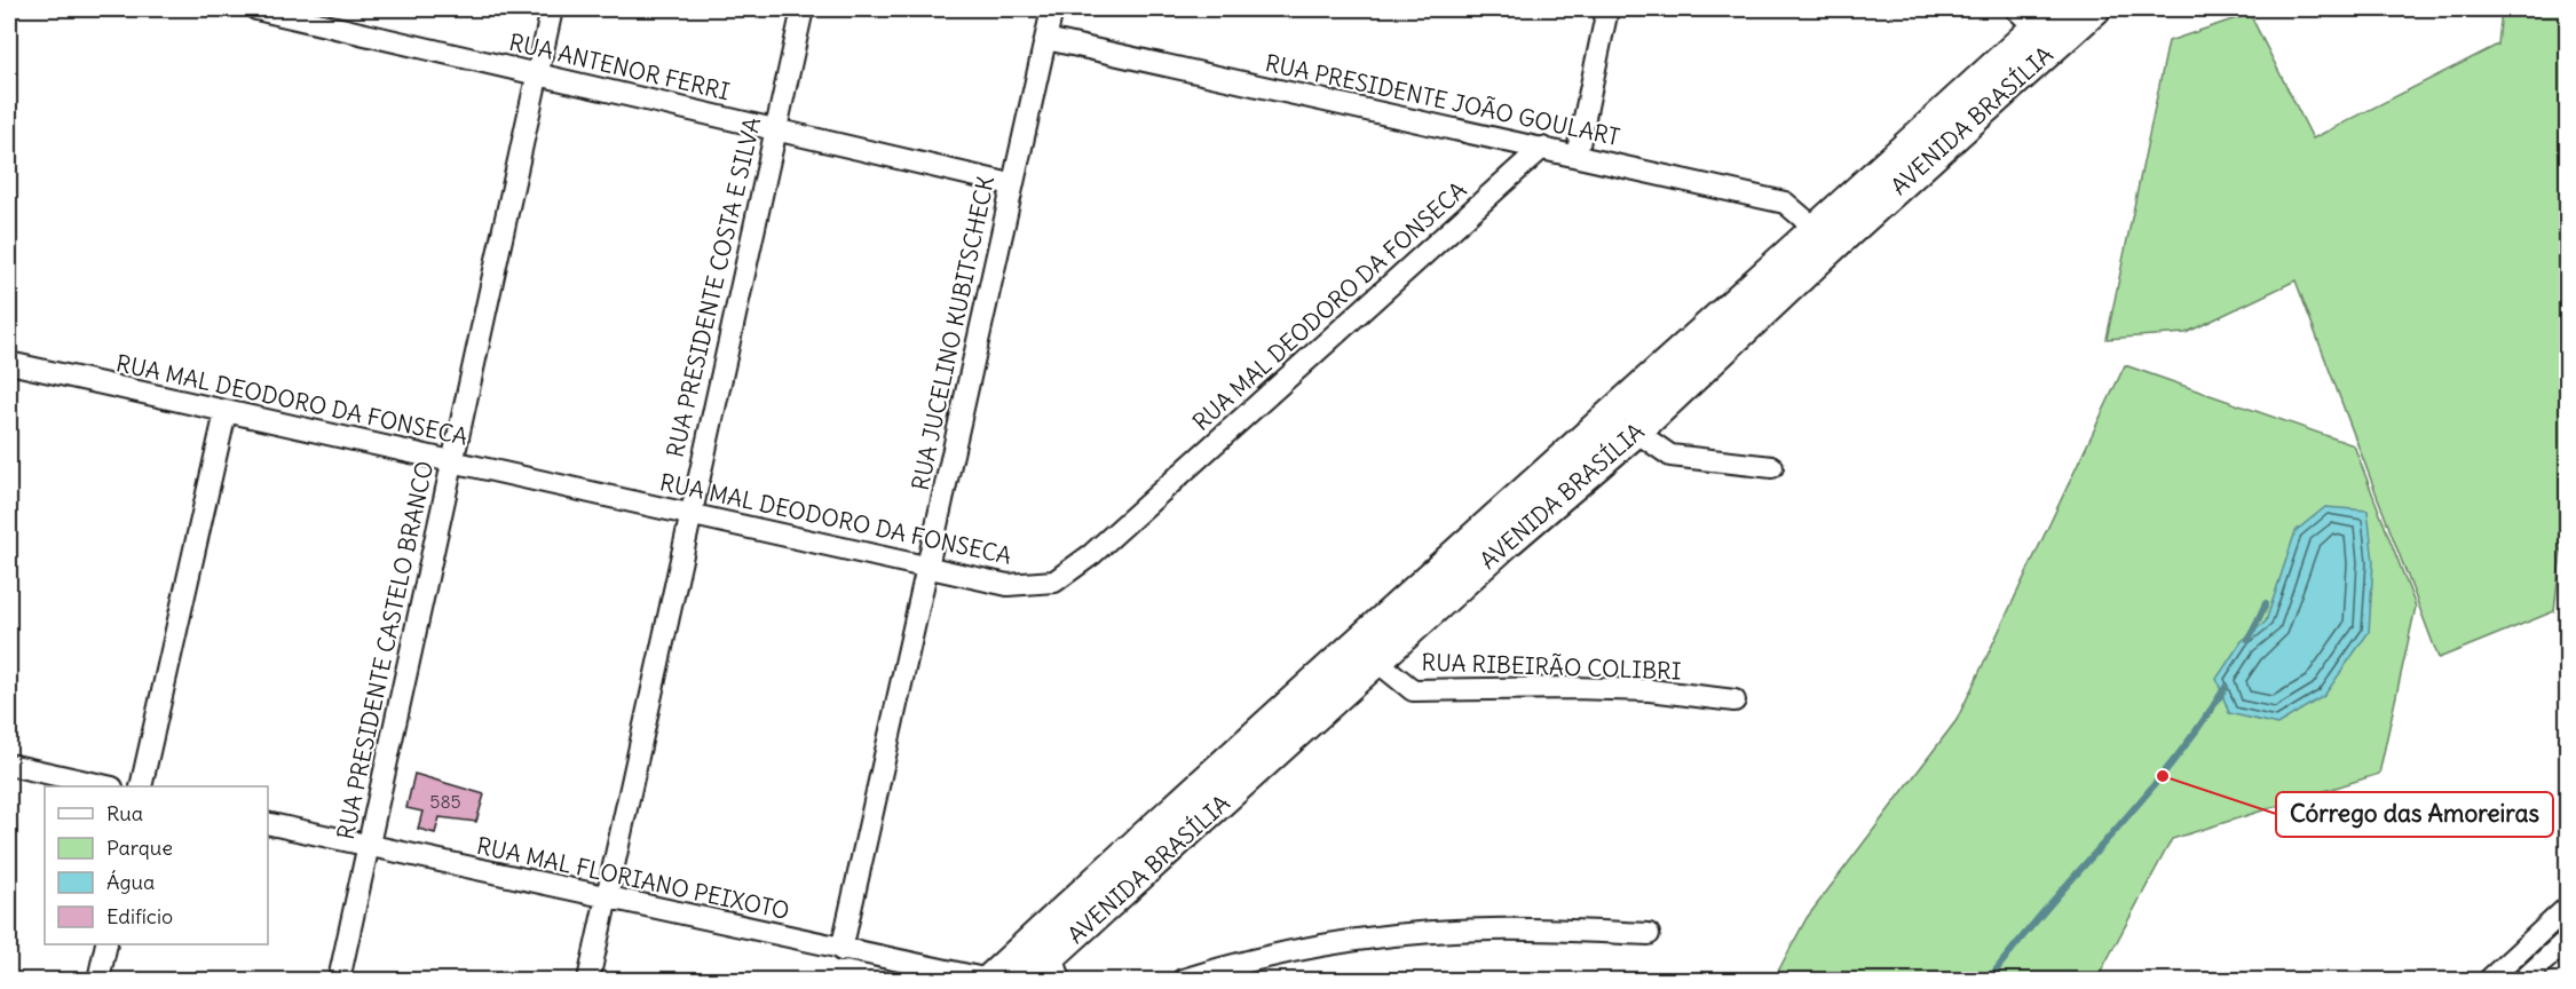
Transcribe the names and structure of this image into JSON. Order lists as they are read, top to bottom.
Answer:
{
  "streets": {
    "main road": ["AVENIDA BRASÍLIA"],
    "street": [
      "RUA ANTENOR FERRI",
      "RUA PRESIDENTE JOÃO GOULART",
      "RUA PRESIDENTE COSTA E SILVA",
      "RUA MAL DEODORO DA FONSECA",
      "RUA JUCELINO KUBITSCHECK",
      "RUA PRESIDENTE CASTELO BRANCO",
      "RUA RIBEIRÃO COLIBRI",
      "RUA MAL FLORIANO PEIXOTO"
    ]
  },
  "crossings": [
    ["RUA ANTENOR FERRI", "RUA PRESIDENTE COSTA E SILVA"],
    ["RUA ANTENOR FERRI", "RUA JUCELINO KUBITSCHECK"],
    ["RUA ANTENOR FERRI", "RUA PRESIDENTE CASTELO BRANCO"],
    ["RUA PRESIDENTE JOÃO GOULART", "AVENIDA BRASÍLIA"],
    ["RUA PRESIDENTE JOÃO GOULART", "RUA MAL DEODORO DA FONSECA"],
    ["RUA PRESIDENTE JOÃO GOULART", "RUA JUCELINO KUBITSCHECK"],
    ["AVENIDA BRASÍLIA", "RUA RIBEIRÃO COLIBRI"],
    ["AVENIDA BRASÍLIA", "RUA MAL FLORIANO PEIXOTO"],
    ["RUA PRESIDENTE COSTA E SILVA", "RUA MAL DEODORO DA FONSECA"],
    ["RUA PRESIDENTE COSTA E SILVA", "RUA MAL FLORIANO PEIXOTO"],
    ["RUA MAL DEODORO DA FONSECA", "RUA JUCELINO KUBITSCHECK"],
    ["RUA MAL DEODORO DA FONSECA", "RUA PRESIDENTE CASTELO BRANCO"],
    ["RUA JUCELINO KUBITSCHECK", "RUA MAL FLORIANO PEIXOTO"],
    ["RUA PRESIDENTE CASTELO BRANCO", "RUA MAL FLORIANO PEIXOTO"]
  ],
  "places": ["Córrego das Amoreiras"],
  "house_numbers": ["585"],
  "legend": [
    "Rua",
    "Parque",
    "Água",
    "Edifício"
  ]
}
